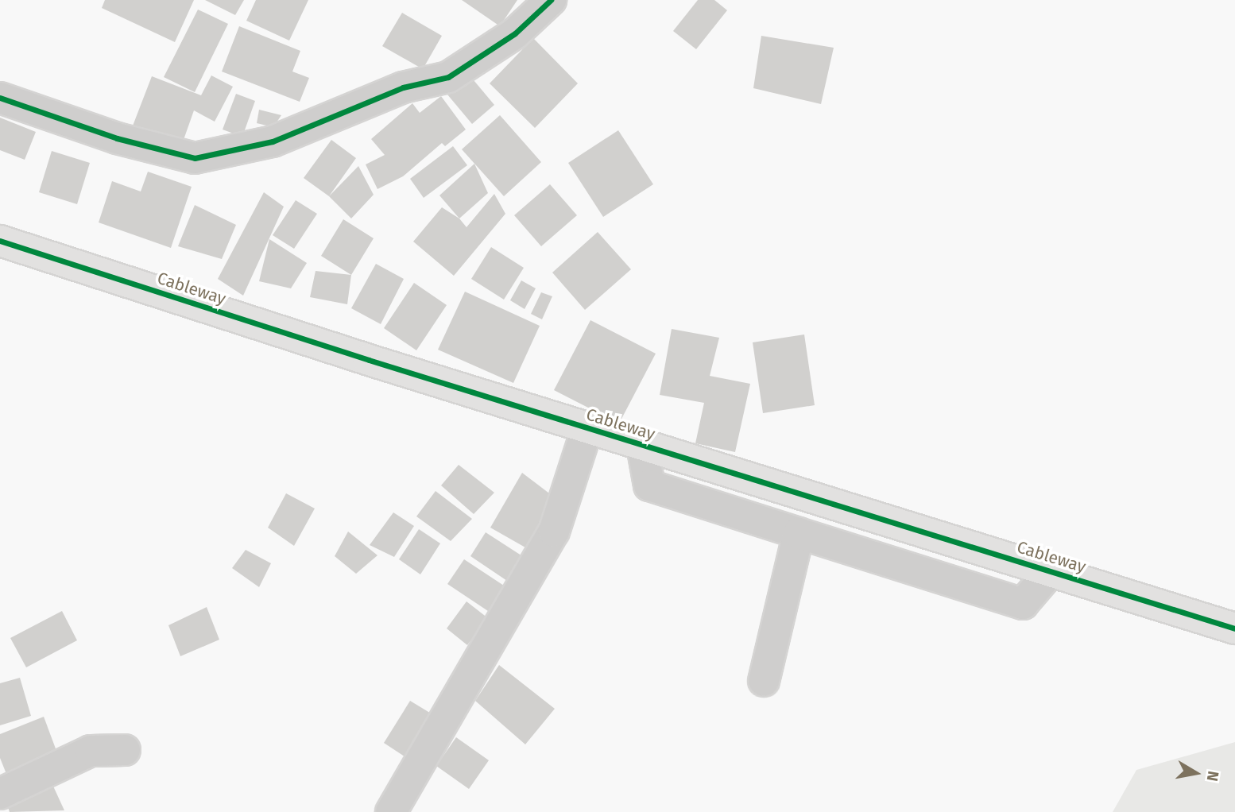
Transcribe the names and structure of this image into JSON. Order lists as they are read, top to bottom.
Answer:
{
  "streets": {
    "street": ["Cableway"]
  },
  "north": "right"
}
